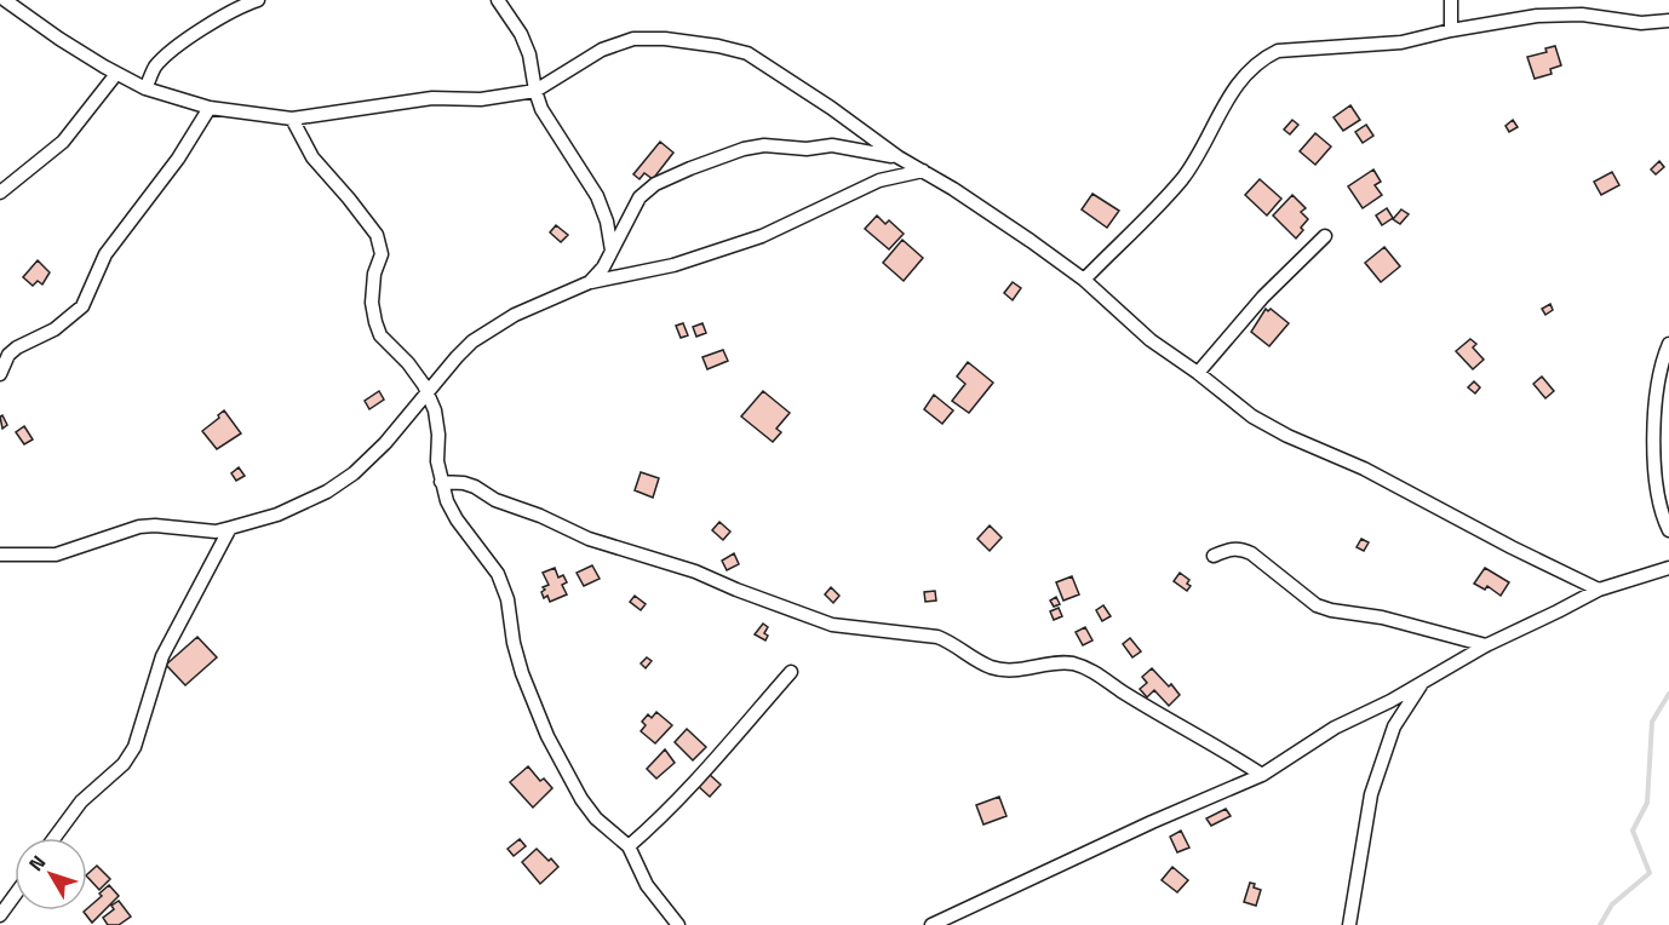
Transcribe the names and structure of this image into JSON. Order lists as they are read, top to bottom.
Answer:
{
  "north": "top left"
}
